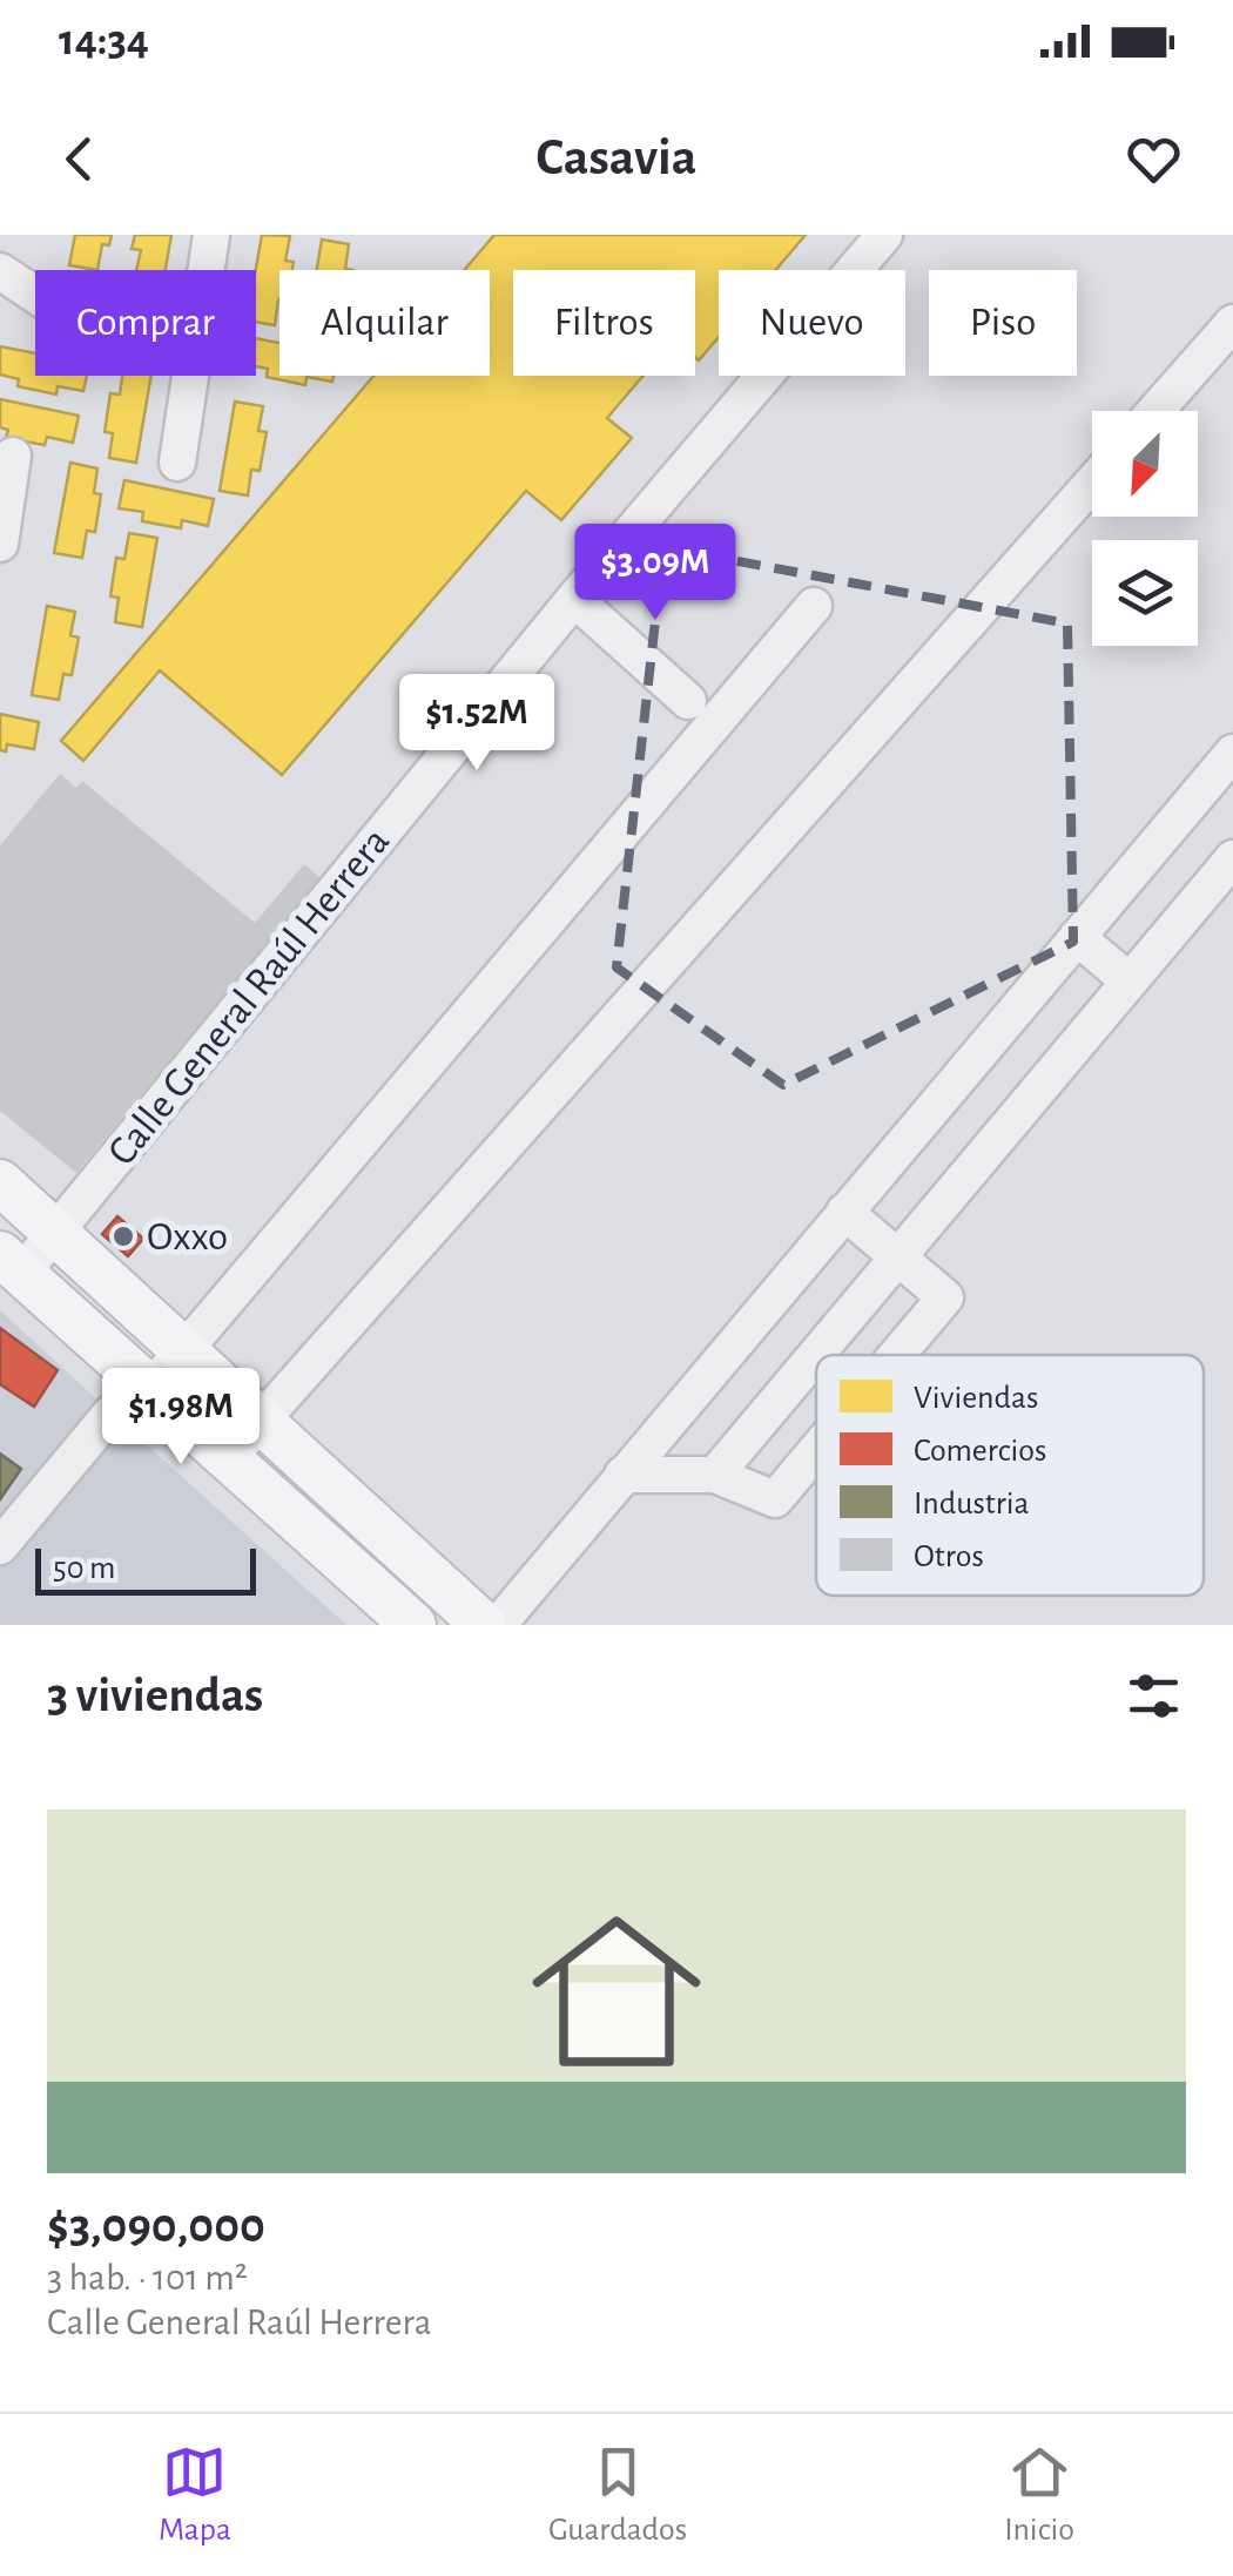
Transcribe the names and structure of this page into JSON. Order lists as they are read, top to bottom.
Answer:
{
  "streets": {
    "street": ["Calle General Raúl Herrera"]
  },
  "places": ["Oxxo"],
  "legend": [
    "Viviendas",
    "Comercios",
    "Industria",
    "Otros"
  ],
  "scale_bar": "50 m",
  "north": "bottom left",
  "page": {
    "status": "14:34",
    "header": "Casavia",
    "chip": [
      "Comprar",
      "Alquilar",
      "Filtros",
      "Nuevo",
      "Piso"
    ],
    "price": ["$3.09M", "$1.52M", "$1.98M"],
    "scale": "50 m",
    "heading": "3 viviendas",
    "list": [
      {
        "name": "$3,090,000",
        "note": "3 hab. · 101 m² · Calle General Raúl Herrera"
      }
    ],
    "tabs": ["Mapa", "Guardados", "Inicio"]
  }
}
